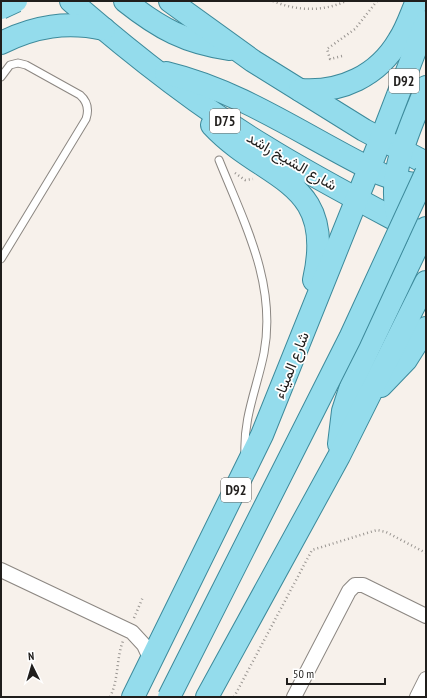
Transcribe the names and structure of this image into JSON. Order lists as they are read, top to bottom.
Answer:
{
  "streets": {
    "main road": [
      "D92",
      "D75",
      "شارع الشيخ راشد",
      "شارع الميناء"
    ]
  },
  "crossings": [
    ["شارع الشيخ راشد", "شارع الميناء"]
  ],
  "scale_bar": "50 m",
  "north": "top"
}
